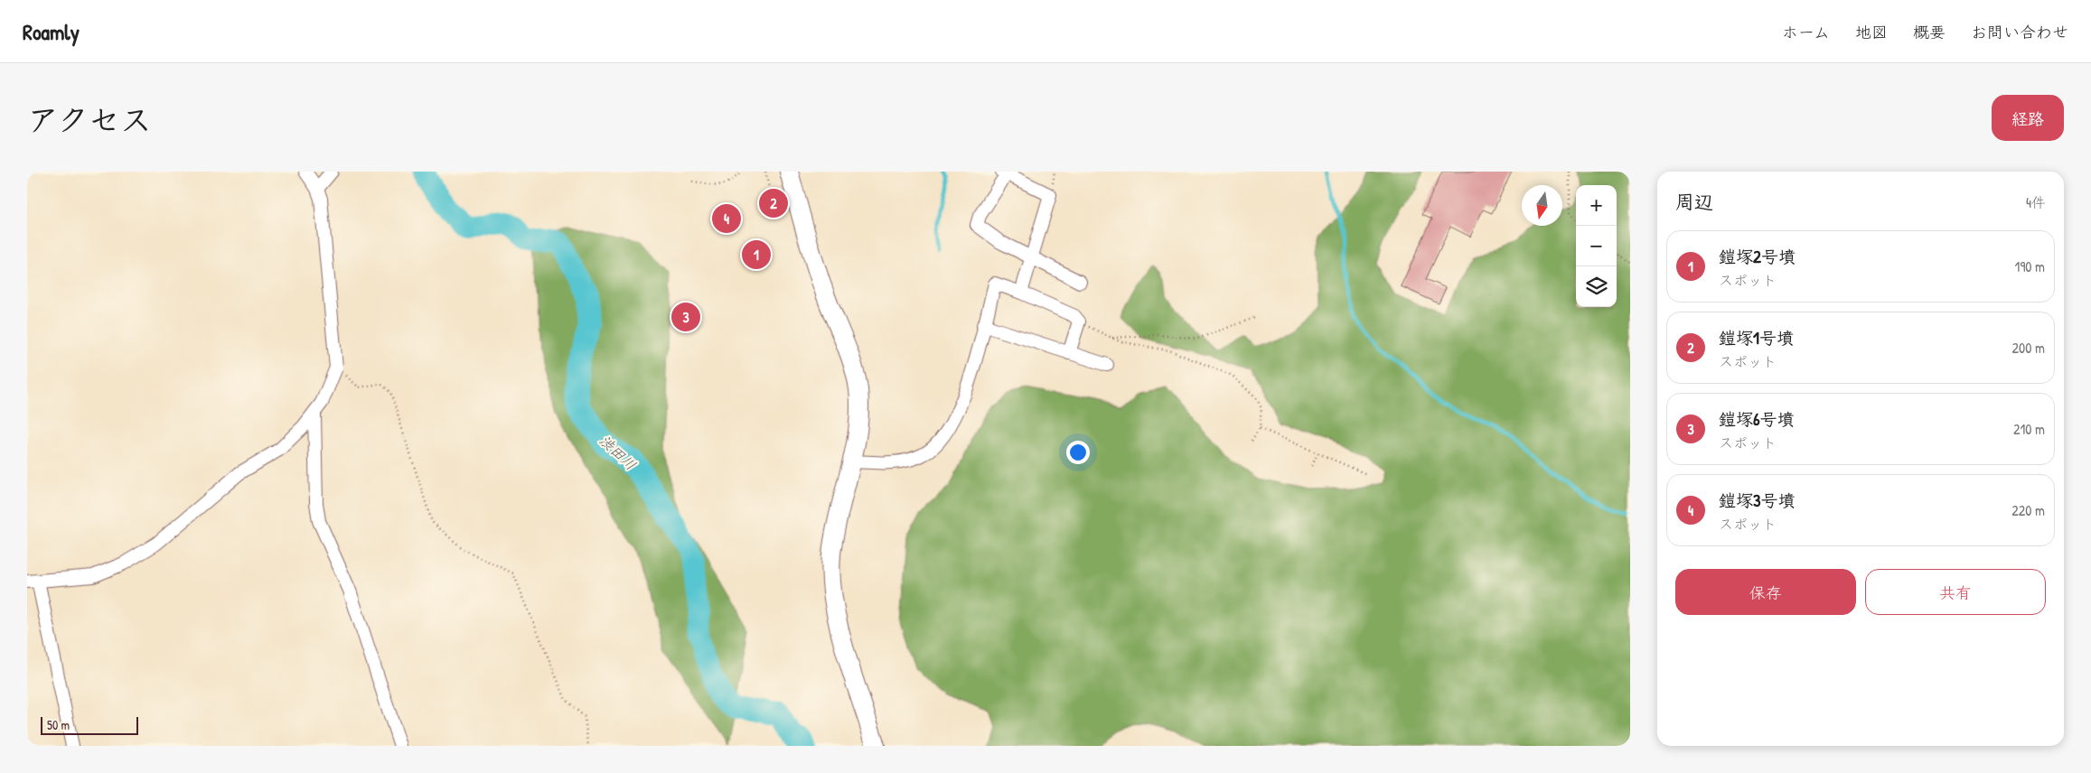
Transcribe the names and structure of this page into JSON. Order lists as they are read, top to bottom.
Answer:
{
  "water": ["渋田川"],
  "scale_bar": "50 m",
  "north": "bottom",
  "page": {
    "header": "Roamly",
    "nav": [
      "ホーム",
      "地図",
      "概要",
      "お問い合わせ"
    ],
    "title": "アクセス",
    "buttons": [
      "経路",
      ["保存", "共有"]
    ],
    "heading": ["周辺", "4件"],
    "map_buttons": ["+", "−"],
    "pins": [
      "2",
      "4",
      "1",
      "3"
    ],
    "list": [
      {
        "mark": "1",
        "name": "鎧塚2号墳",
        "note": "スポット",
        "value": "190 m"
      },
      {
        "mark": "2",
        "name": "鎧塚1号墳",
        "note": "スポット",
        "value": "200 m"
      },
      {
        "mark": "3",
        "name": "鎧塚6号墳",
        "note": "スポット",
        "value": "210 m"
      },
      {
        "mark": "4",
        "name": "鎧塚3号墳",
        "note": "スポット",
        "value": "220 m"
      }
    ],
    "scale": "50 m"
  }
}
